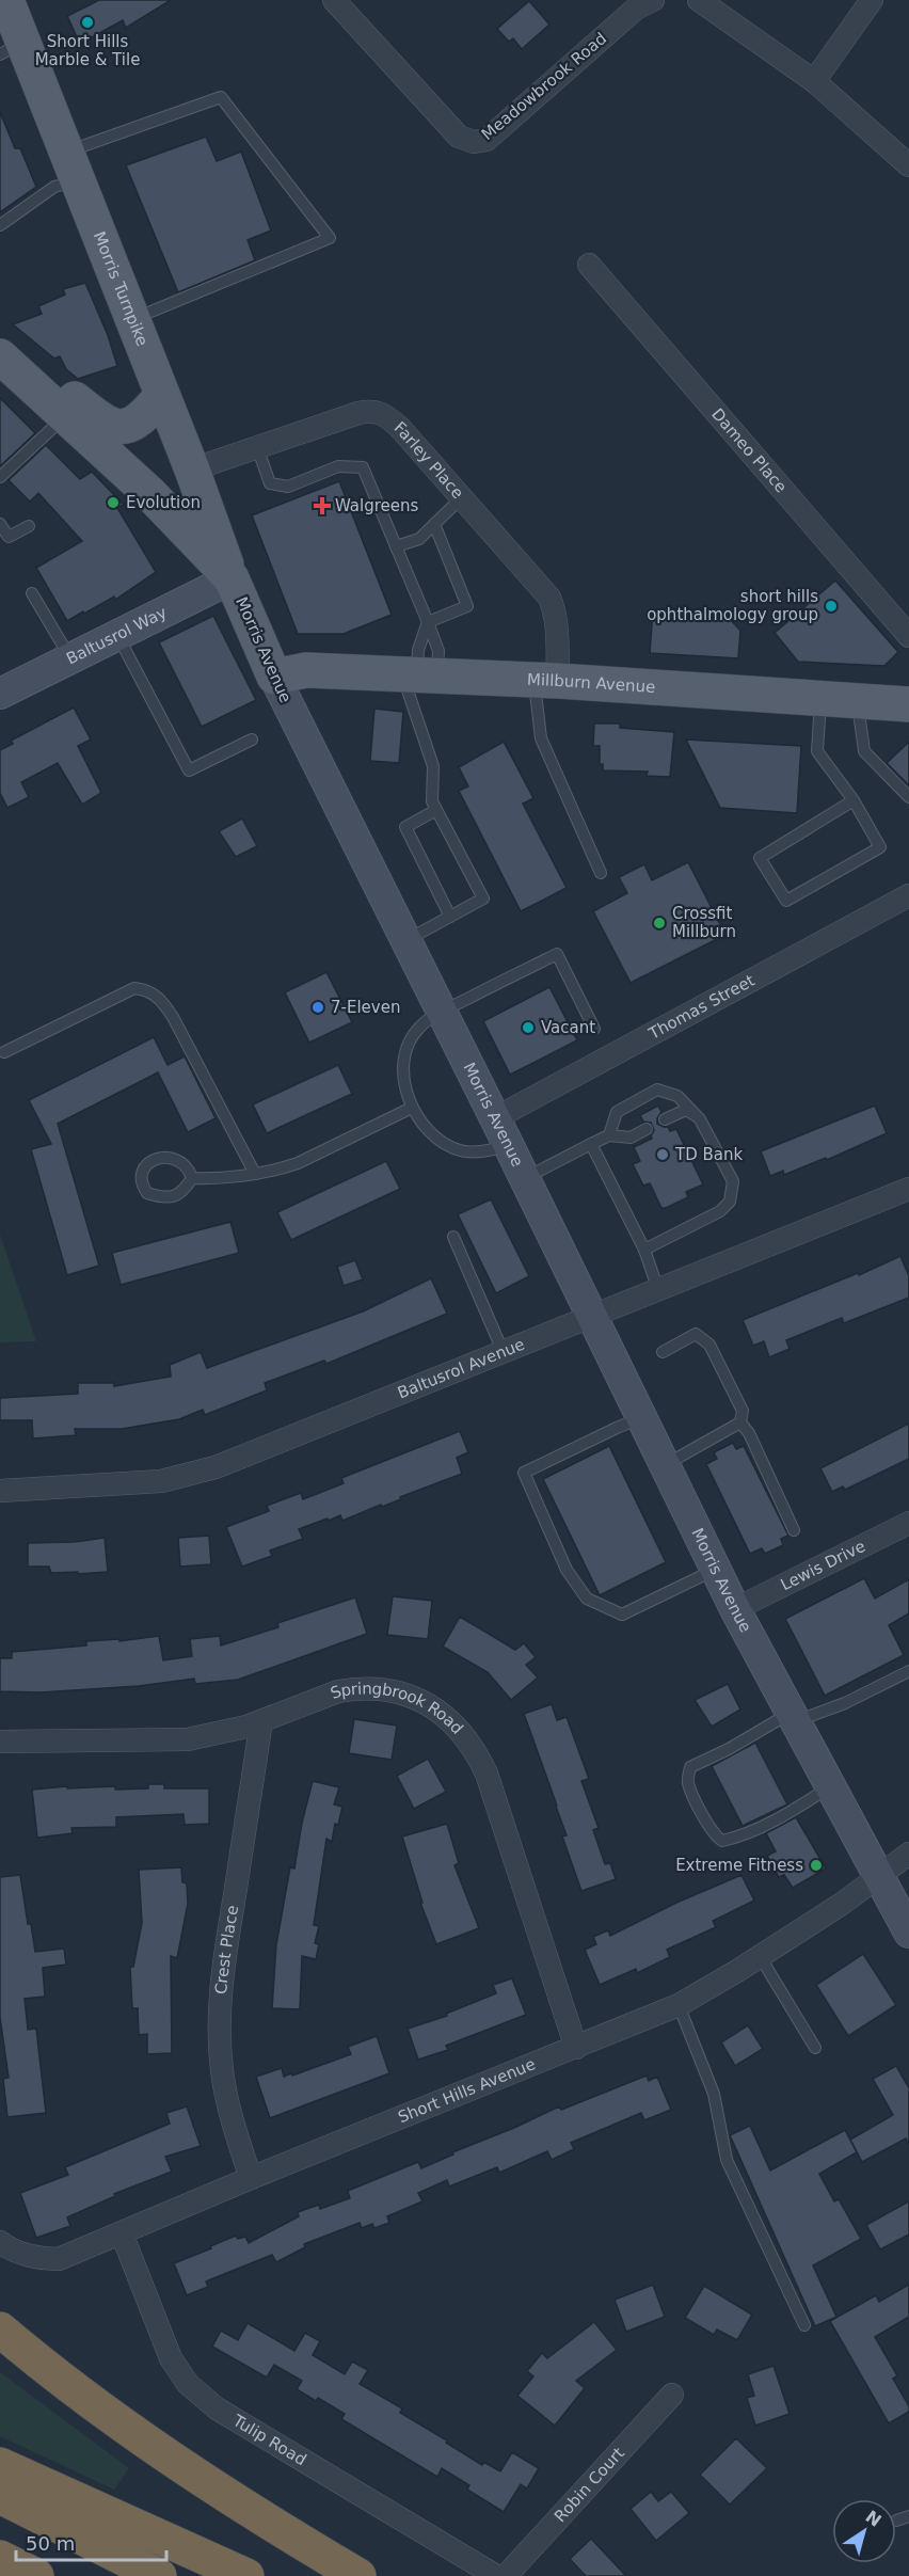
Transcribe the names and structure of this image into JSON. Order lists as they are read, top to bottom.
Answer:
{
  "streets": {
    "main road": [
      "Morris Turnpike",
      "Baltusrol Way",
      "Morris Avenue",
      "Millburn Avenue"
    ],
    "street": [
      "Meadowbrook Road",
      "Dameo Place",
      "Farley Place",
      "Thomas Street",
      "Baltusrol Avenue",
      "Lewis Drive",
      "Springbrook Road",
      "Crest Place",
      "Short Hills Avenue",
      "Tulip Road",
      "Robin Court"
    ]
  },
  "crossings": [
    ["Morris Turnpike", "Farley Place"],
    ["Morris Turnpike", "Baltusrol Way"],
    ["Morris Turnpike", "Morris Avenue"],
    ["Farley Place", "Millburn Avenue"],
    ["Baltusrol Way", "Morris Avenue"],
    ["Morris Avenue", "Millburn Avenue"],
    ["Morris Avenue", "Thomas Street"],
    ["Morris Avenue", "Baltusrol Avenue"],
    ["Morris Avenue", "Lewis Drive"],
    ["Morris Avenue", "Short Hills Avenue"],
    ["Springbrook Road", "Crest Place"],
    ["Springbrook Road", "Short Hills Avenue"],
    ["Crest Place", "Short Hills Avenue"],
    ["Short Hills Avenue", "Tulip Road"]
  ],
  "places": {
    "other": [
      "Short Hills Marble & Tile",
      "Evolution",
      "short hills ophthalmology group",
      "Crossfit Millburn",
      "7-Eleven",
      "Vacant",
      "TD Bank",
      "Extreme Fitness"
    ],
    "health": ["Walgreens"]
  },
  "scale_bar": "50 m",
  "north": "top right"
}
